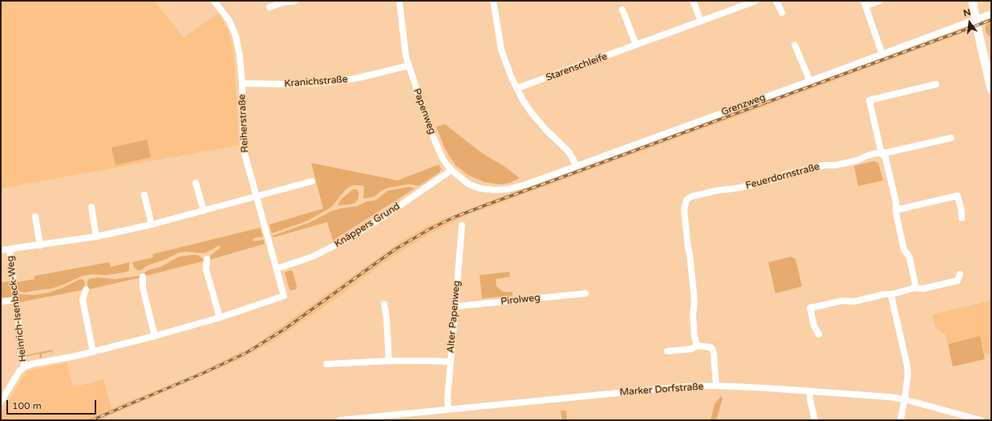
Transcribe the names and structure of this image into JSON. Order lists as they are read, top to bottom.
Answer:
{
  "streets": {
    "street": [
      "Starenschleife",
      "Kranichstraße",
      "Grenzweg",
      "Papenweg",
      "Reiherstraße",
      "Feuerdornstraße",
      "Knäppers Grund",
      "Pirolweg",
      "Heinrich-Isenbeck-Weg",
      "Alter Papenweg",
      "Marker Dorfstraße"
    ]
  },
  "crossings": [
    ["Kranichstraße", "Papenweg"],
    ["Kranichstraße", "Reiherstraße"],
    ["Grenzweg", "Papenweg"],
    ["Papenweg", "Knäppers Grund"],
    ["Reiherstraße", "Knäppers Grund"],
    ["Pirolweg", "Alter Papenweg"],
    ["Alter Papenweg", "Marker Dorfstraße"]
  ],
  "scale_bar": "100 m",
  "north": "top"
}
